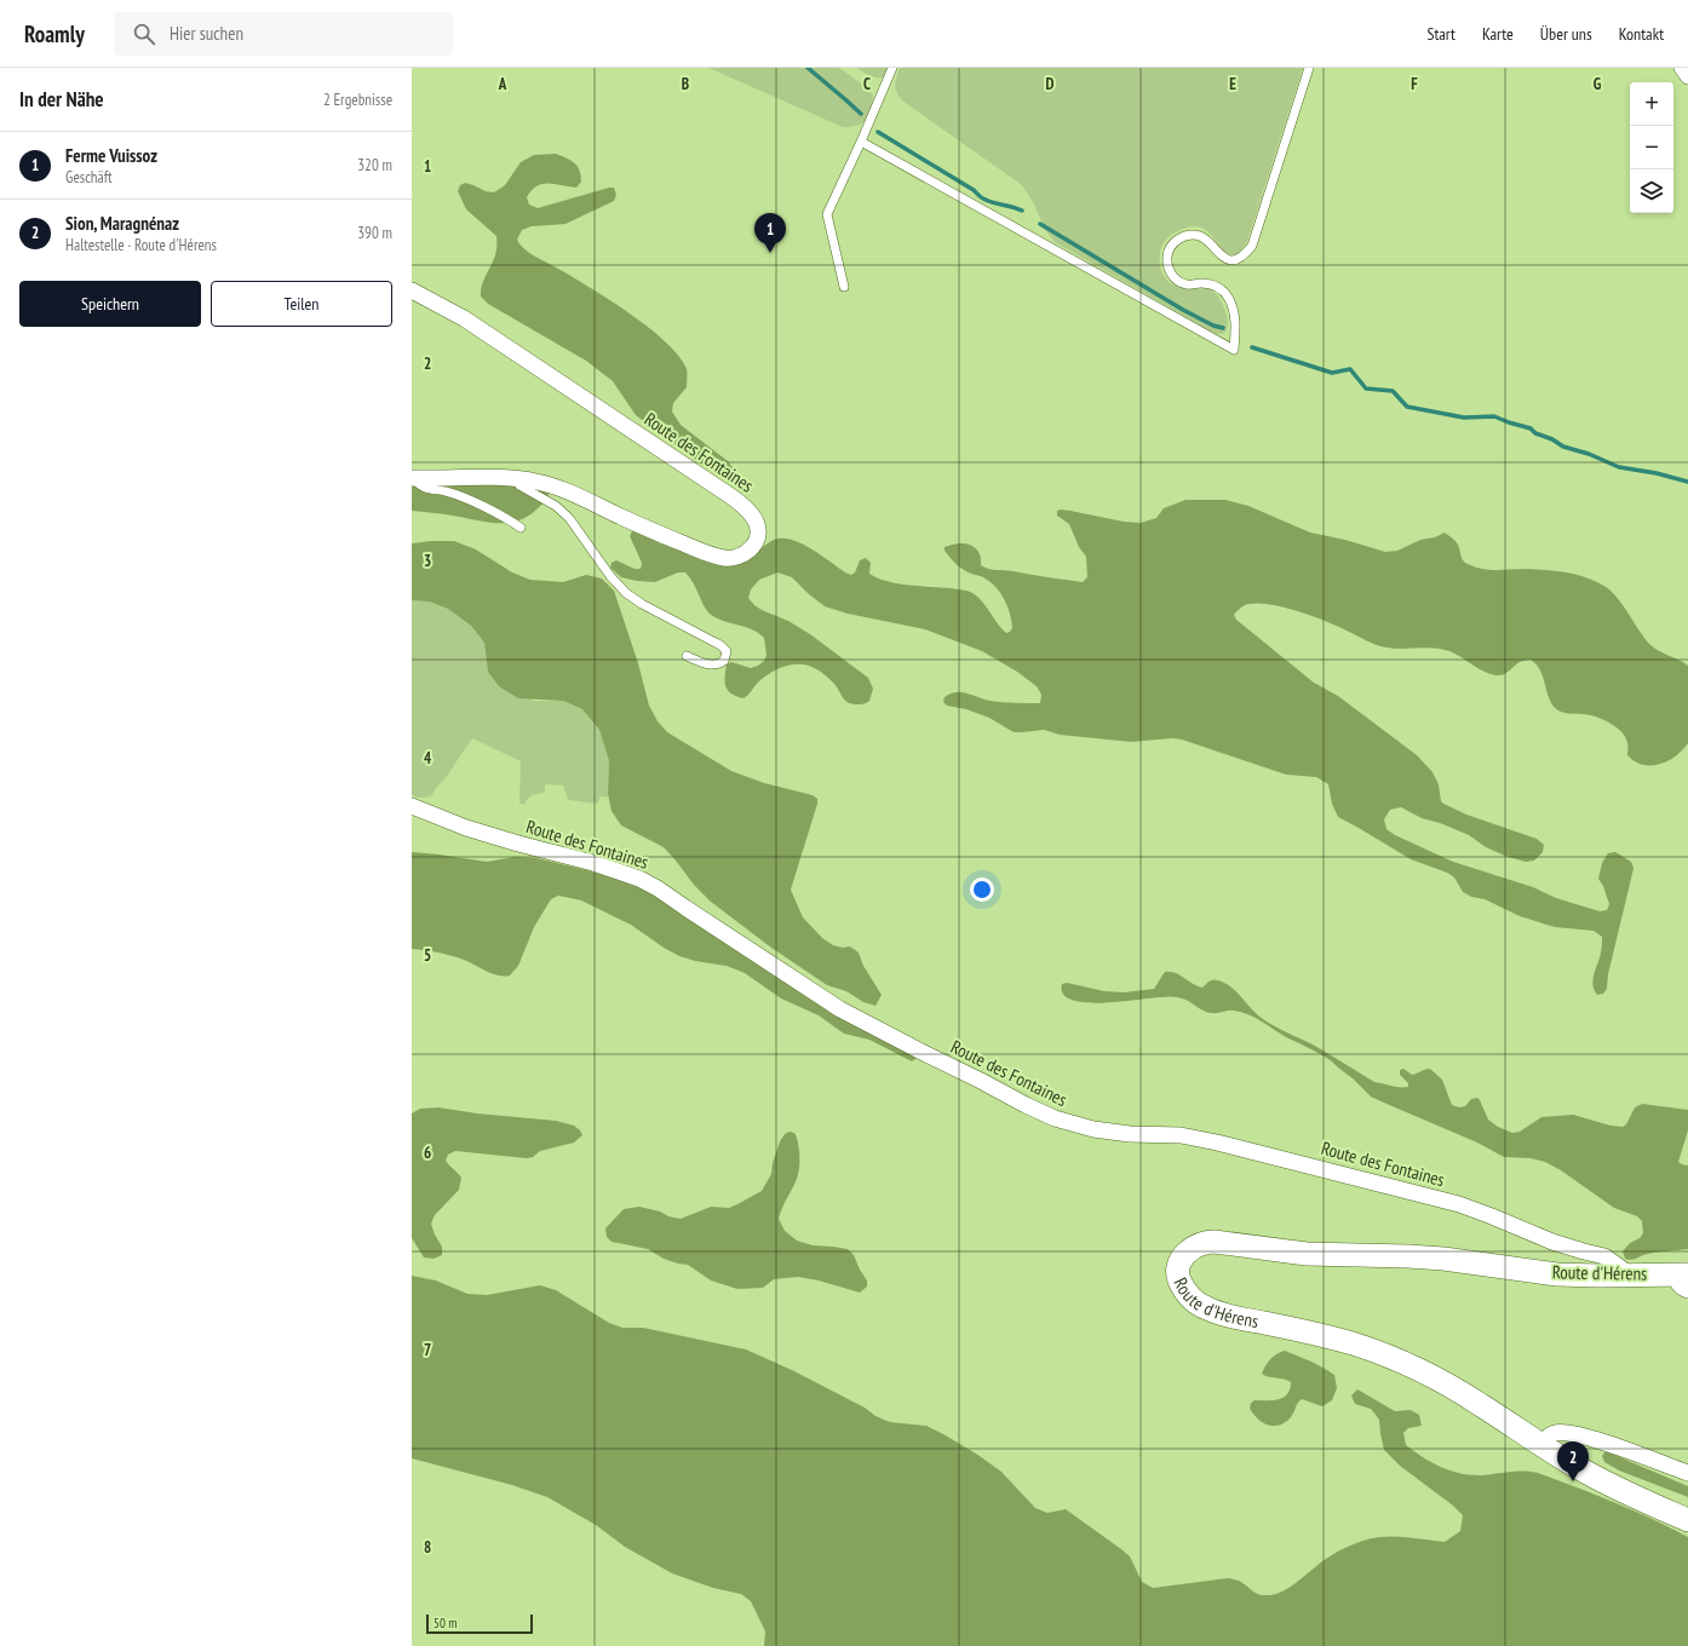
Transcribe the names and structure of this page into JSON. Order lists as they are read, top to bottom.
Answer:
{
  "streets": {
    "main road": ["Route d'Hérens"],
    "street": ["Route des Fontaines"]
  },
  "crossings": [
    ["Route des Fontaines", "Route d'Hérens"]
  ],
  "scale_bar": "50 m",
  "page": {
    "header": "Roamly",
    "search": "Hier suchen",
    "nav": [
      "Start",
      "Karte",
      "Über uns",
      "Kontakt"
    ],
    "heading": ["In der Nähe", "2 Ergebnisse"],
    "map_buttons": ["+", "−"],
    "list": [
      {
        "mark": "1",
        "name": "Ferme Vuissoz",
        "note": "Geschäft",
        "value": "320 m"
      },
      {
        "mark": "2",
        "name": "Sion, Maragnénaz",
        "note": "Haltestelle · Route d'Hérens",
        "value": "390 m"
      }
    ],
    "pins": ["1", "2"],
    "buttons": ["Speichern", "Teilen"],
    "scale": "50 m"
  },
  "grid": {
    "columns": [
      "A",
      "B",
      "C",
      "D",
      "E",
      "F",
      "G"
    ],
    "rows": [
      "1",
      "2",
      "3",
      "4",
      "5",
      "6",
      "7",
      "8"
    ]
  }
}
